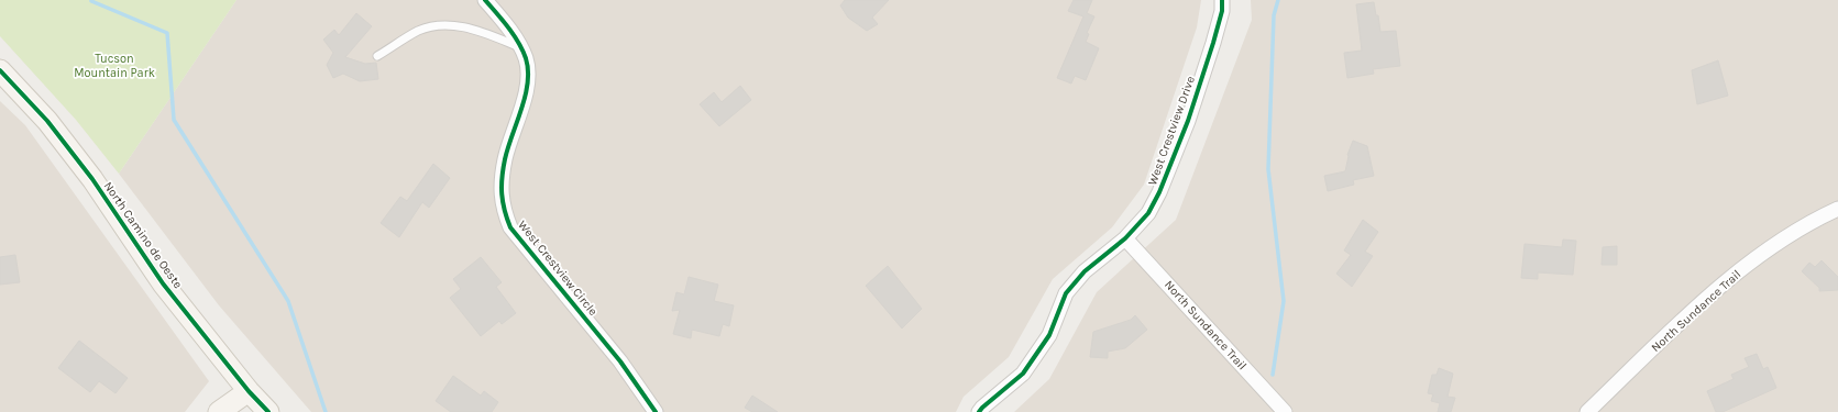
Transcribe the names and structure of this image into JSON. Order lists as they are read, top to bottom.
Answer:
{
  "streets": {
    "street": [
      "West Crestview Drive",
      "North Camino de Oeste",
      "West Crestview Circle",
      "North Sundance Trail"
    ]
  },
  "crossings": [
    ["West Crestview Drive", "North Sundance Trail"]
  ],
  "parks": ["Tucson Mountain Park"]
}
